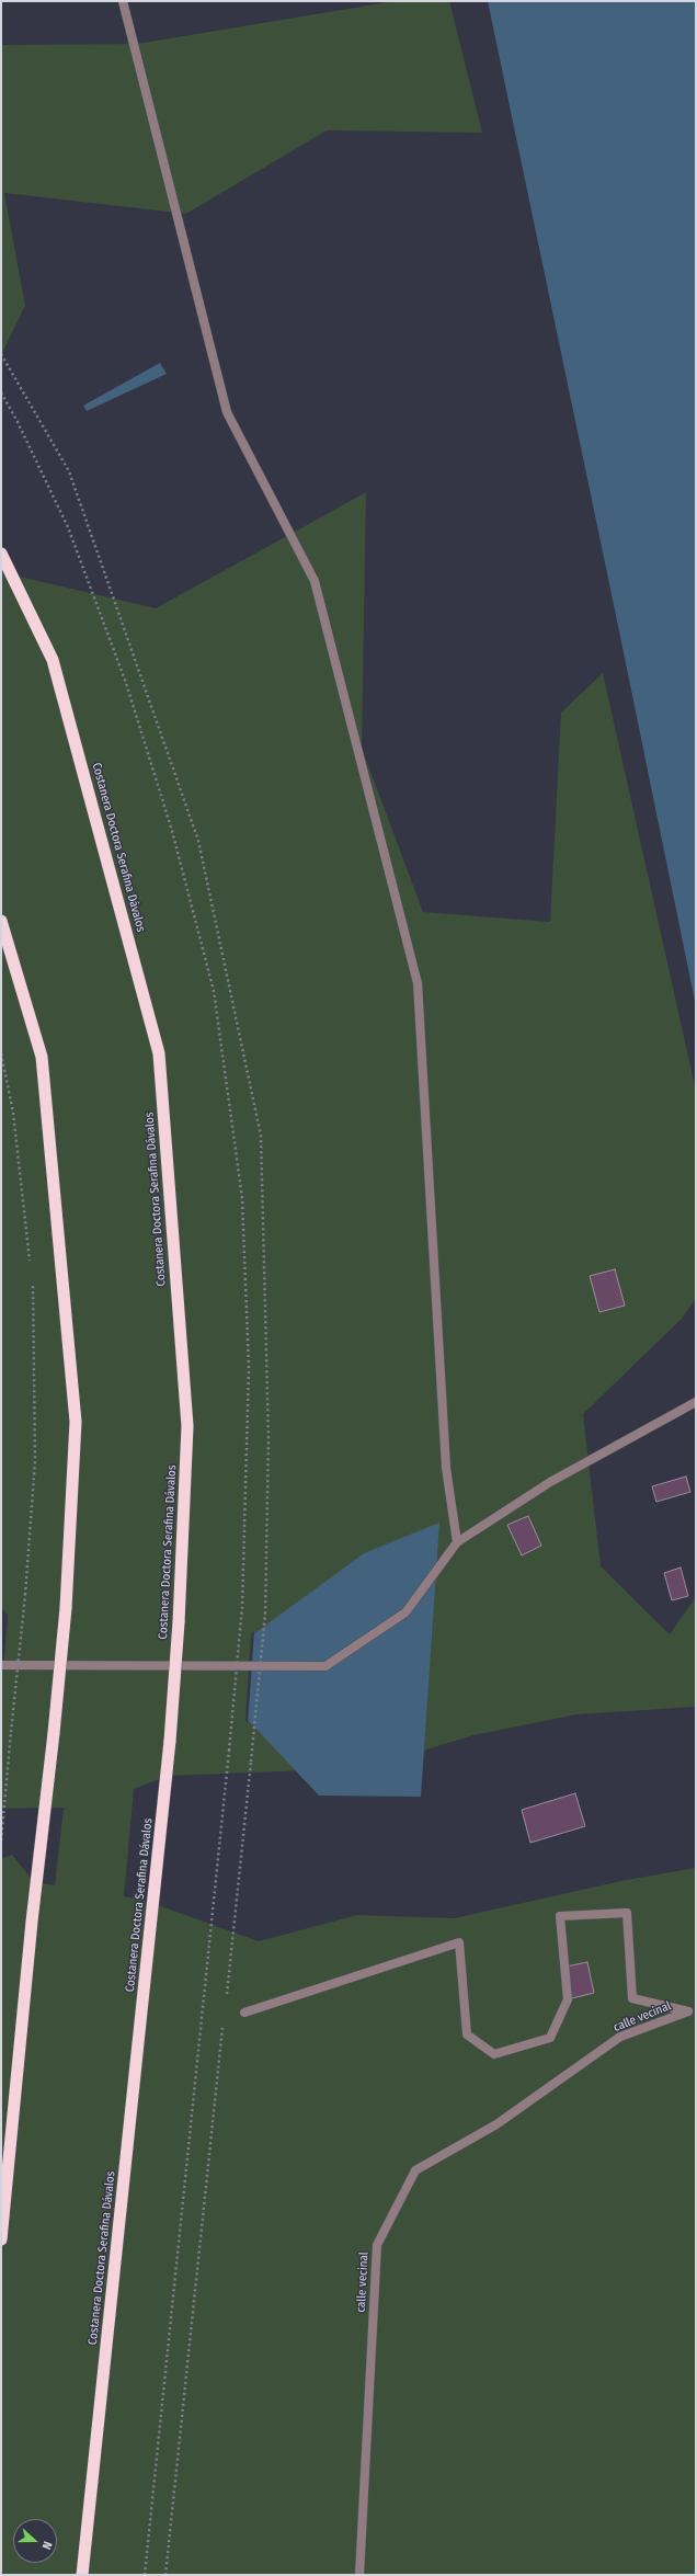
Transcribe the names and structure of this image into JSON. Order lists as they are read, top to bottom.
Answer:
{
  "streets": {
    "highway": ["Costanera Doctora Serafina Dávalos"],
    "street": ["calle vecinal"]
  },
  "north": "right"
}
